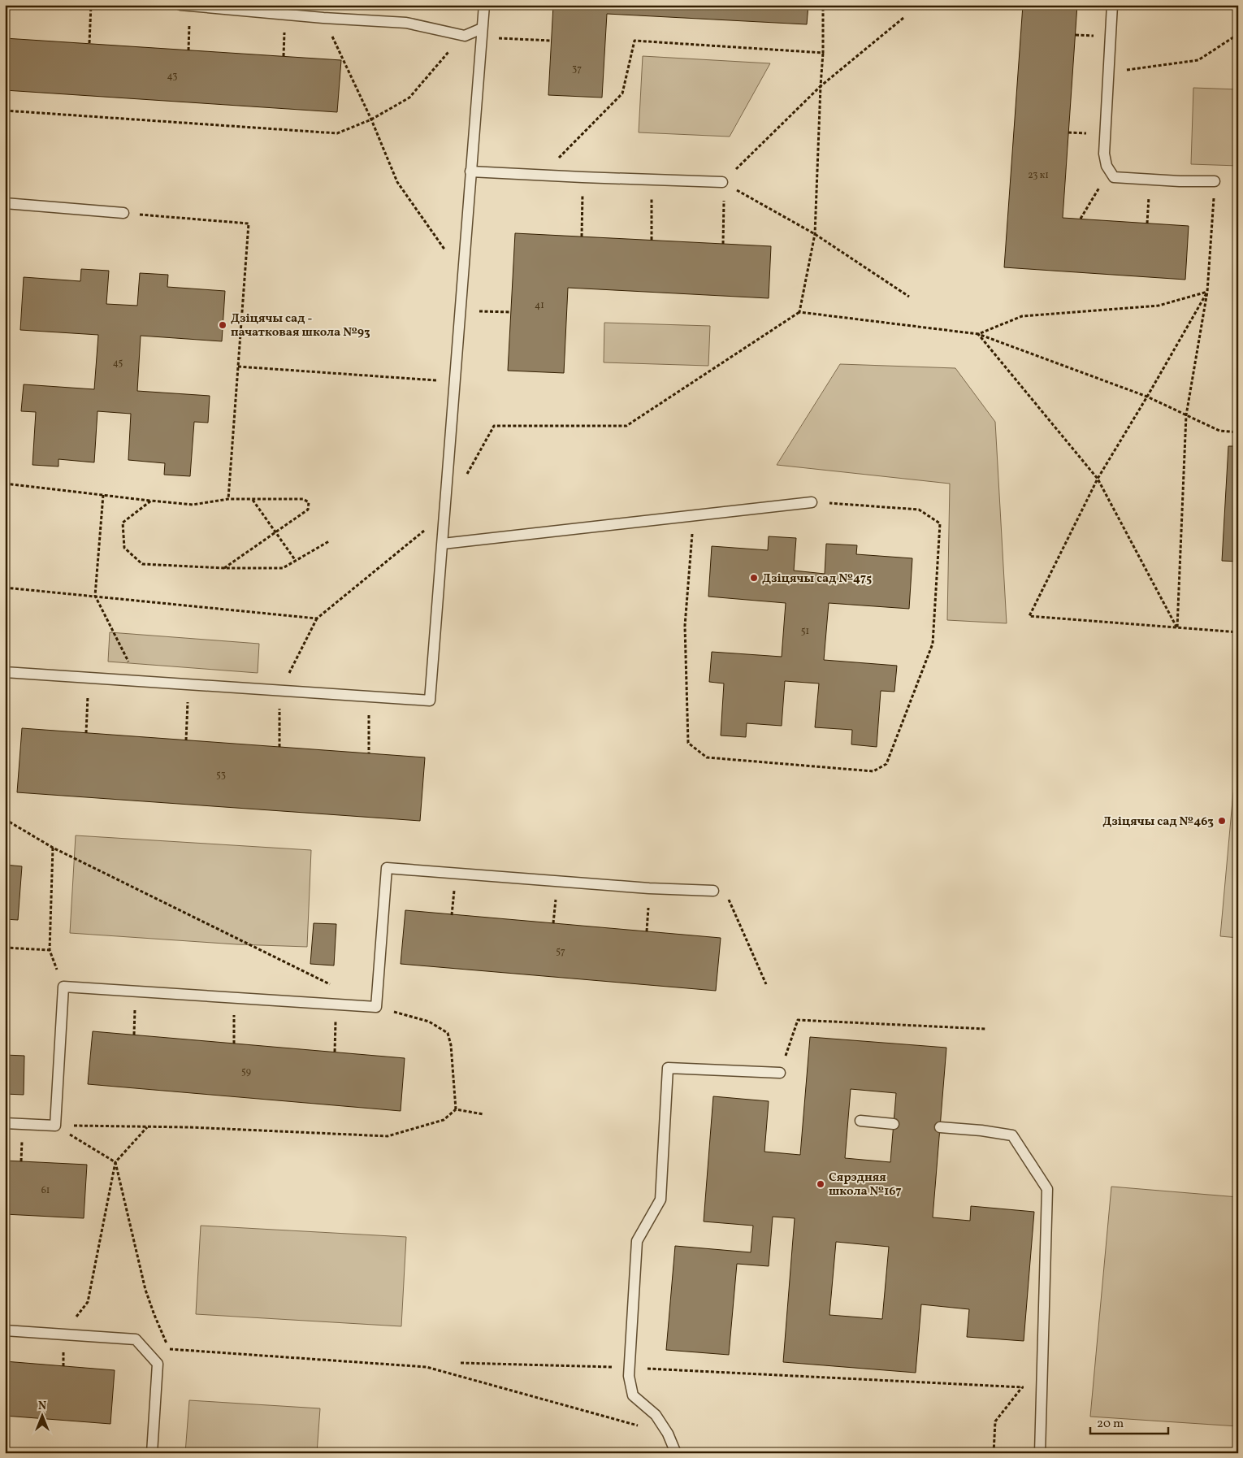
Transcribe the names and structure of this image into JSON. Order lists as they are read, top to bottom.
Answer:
{
  "places": [
    "Дзіцячы сад - пачатковая школа №93",
    "Дзіцячы сад №475",
    "Дзіцячы сад №463",
    "Сярэдняя школа №167"
  ],
  "house_numbers": [
    "37",
    "43",
    "23 к1",
    "41",
    "45",
    "51",
    "53",
    "57",
    "59",
    "61"
  ],
  "scale_bar": "20 m",
  "north": "top"
}
